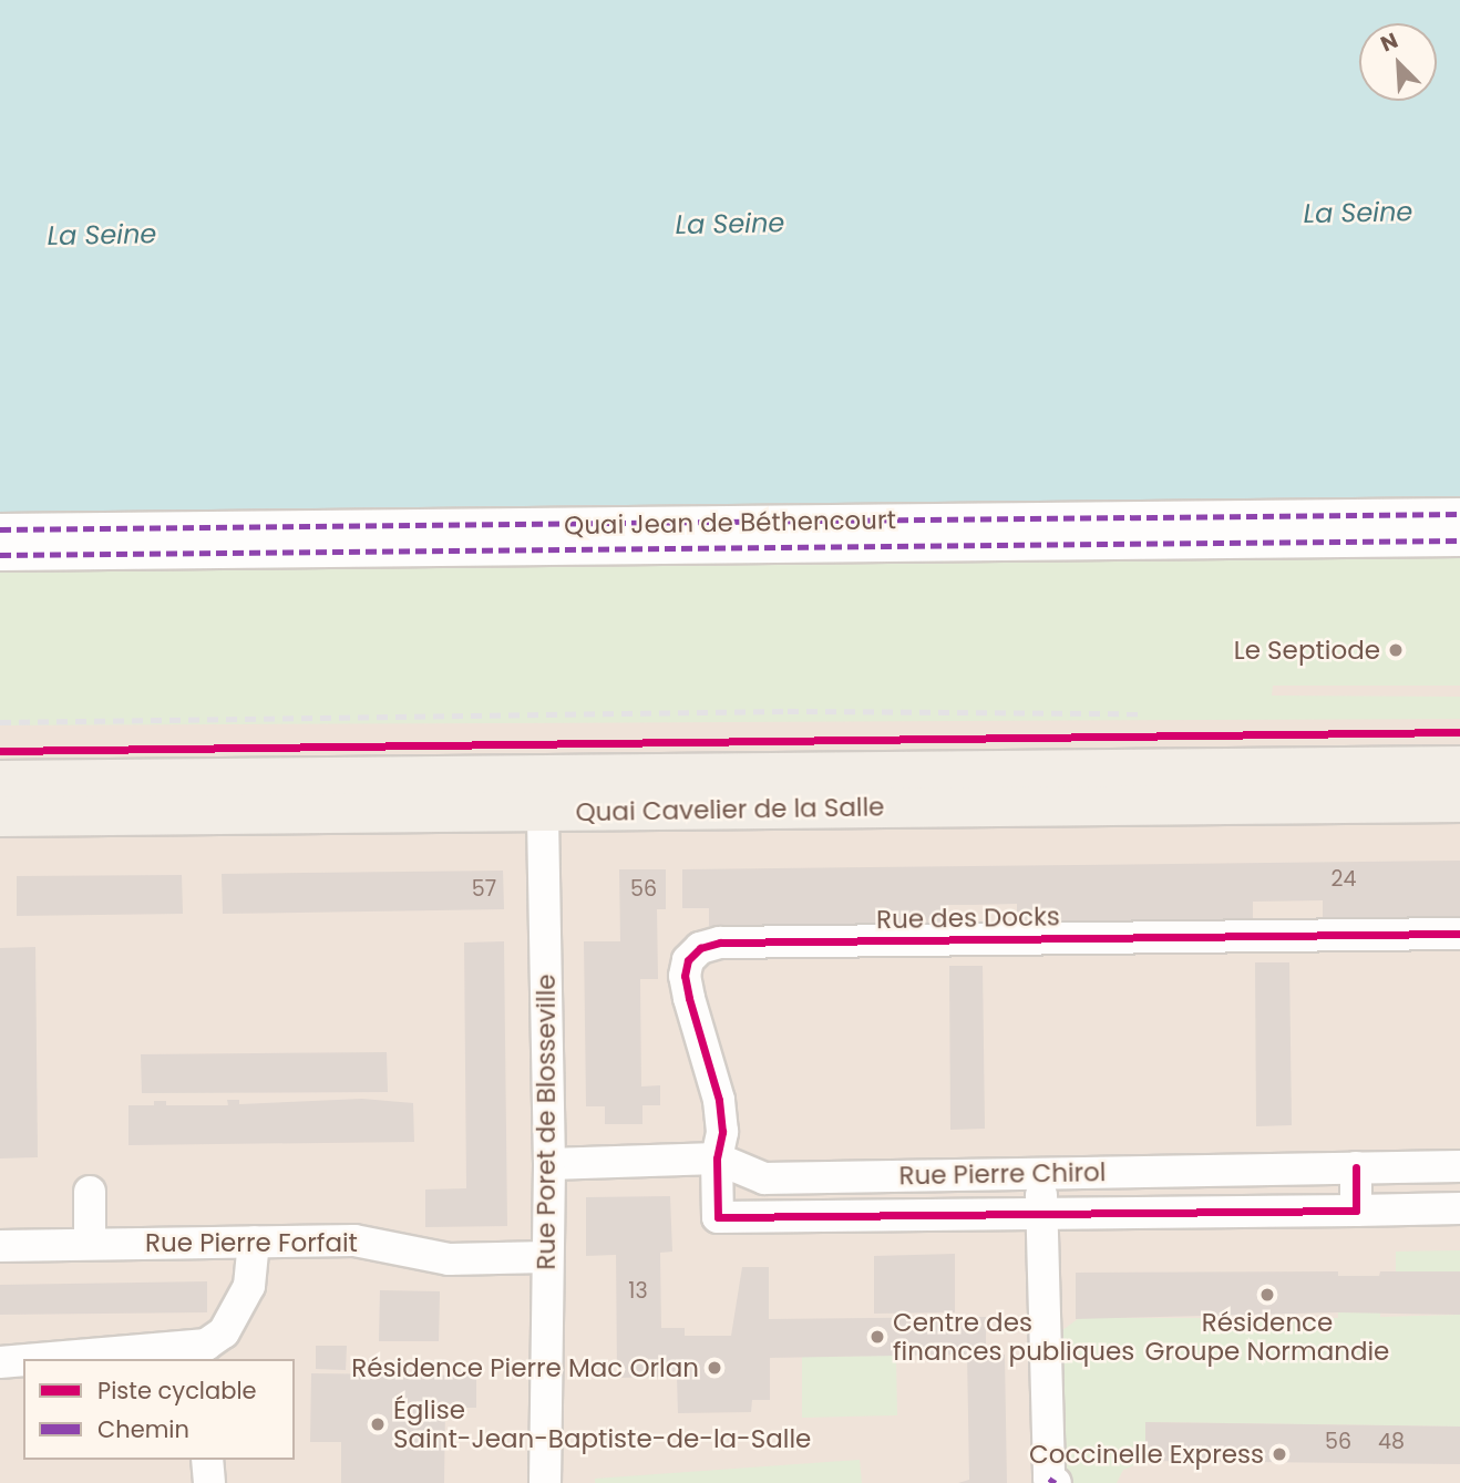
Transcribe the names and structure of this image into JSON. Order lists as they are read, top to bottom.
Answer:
{
  "streets": {
    "main road": ["Quai Cavelier de la Salle"],
    "street": [
      "Quai Jean de Béthencourt",
      "Rue des Docks",
      "Rue Poret de Blosseville",
      "Rue Pierre Chirol",
      "Rue Pierre Forfait"
    ]
  },
  "crossings": [
    ["Quai Cavelier de la Salle", "Rue Poret de Blosseville"],
    ["Rue des Docks", "Rue Pierre Chirol"],
    ["Rue Poret de Blosseville", "Rue Pierre Chirol"],
    ["Rue Poret de Blosseville", "Rue Pierre Forfait"]
  ],
  "water": ["La Seine"],
  "places": [
    "Le Septiode",
    "Résidence Groupe Normandie",
    "Centre des finances publiques",
    "Résidence Pierre Mac Orlan",
    "Église Saint-Jean-Baptiste-de-la-Salle",
    "Coccinelle Express"
  ],
  "house_numbers": [
    "24",
    "57",
    "56",
    "13",
    "56",
    "48"
  ],
  "legend": ["Piste cyclable", "Chemin"],
  "north": "top left"
}
